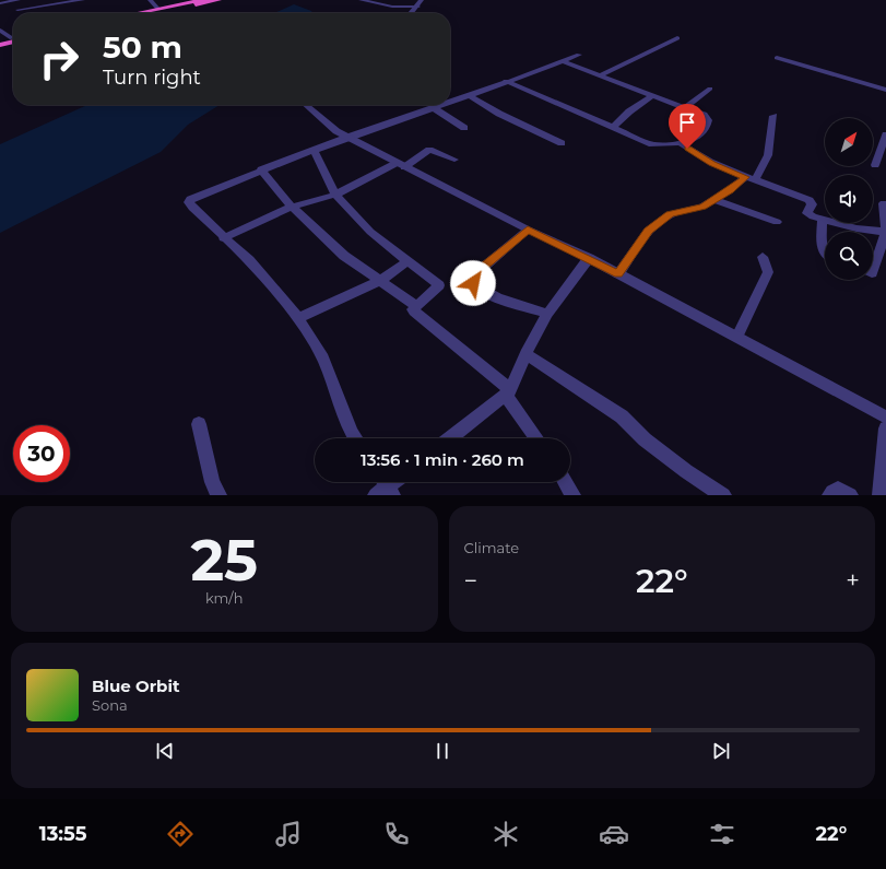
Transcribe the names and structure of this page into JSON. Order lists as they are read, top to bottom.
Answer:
{
  "north": "top right",
  "page": {
    "turn": ["50 m", "Turn right"],
    "limit": "30",
    "trip": "13:56 · 1 min · 260 m",
    "tile": [
      ["25", "km/h"],
      "Climate"
    ],
    "heat": ["−", "22°", "+"],
    "song": ["Blue Orbit", "Sona"],
    "tabs": ["13:55", "22°"]
  }
}
